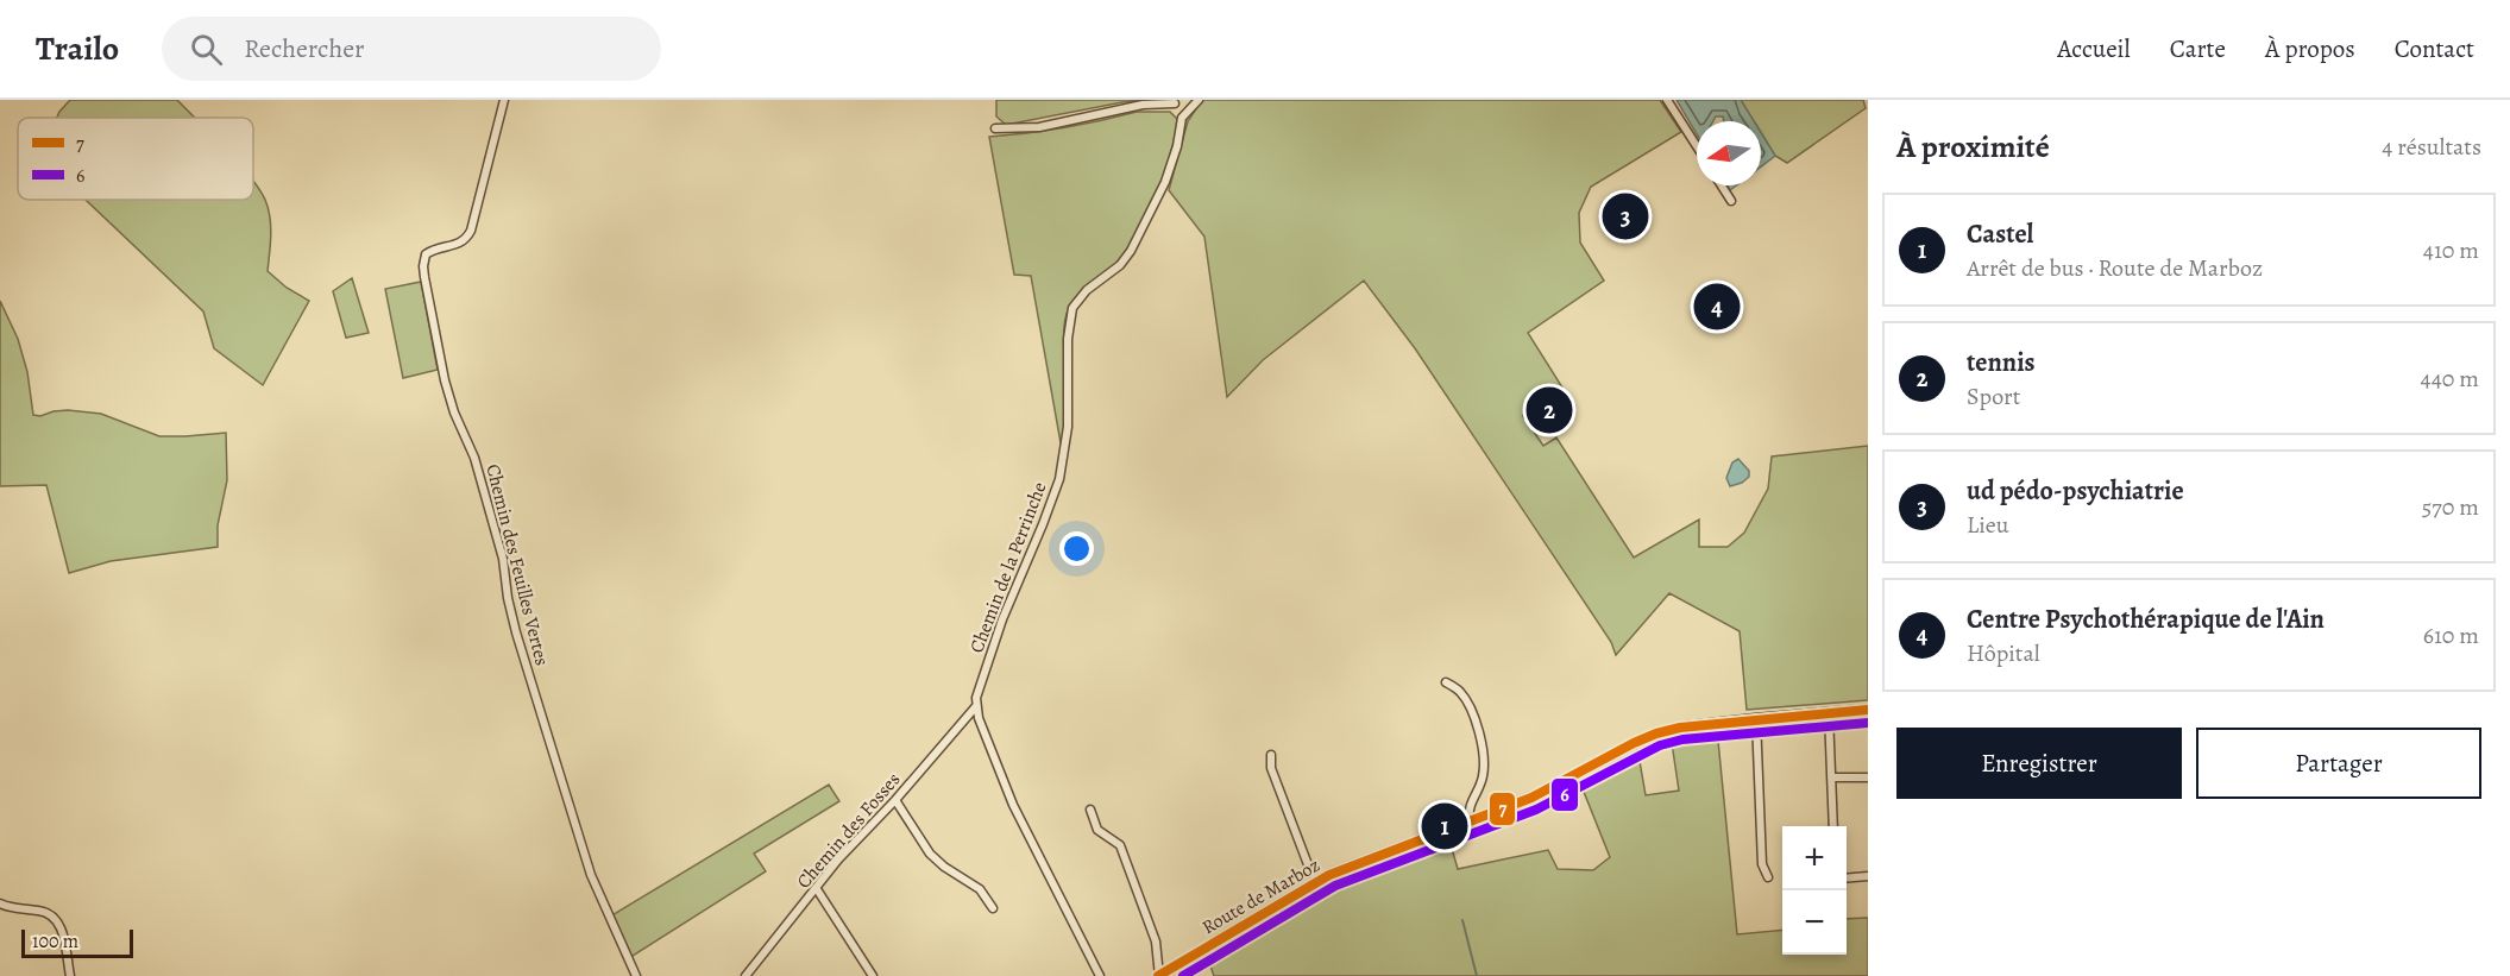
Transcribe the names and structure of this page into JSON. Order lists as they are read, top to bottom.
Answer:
{
  "streets": {
    "main road": ["Route de Marboz"],
    "street": ["Chemin des Feuilles Vertes", "Chemin de la Perrinche", "Chemin des Fosses"]
  },
  "crossings": [
    ["Chemin de la Perrinche", "Chemin des Fosses"]
  ],
  "lines": ["transit line 7", "transit line 6"],
  "legend": ["7", "6"],
  "scale_bar": "100 m",
  "north": "left",
  "page": {
    "header": "Trailo",
    "search": "Rechercher",
    "nav": [
      "Accueil",
      "Carte",
      "À propos",
      "Contact"
    ],
    "heading": ["À proximité", "4 résultats"],
    "pins": [
      "3",
      "4",
      "2",
      "1"
    ],
    "list": [
      {
        "mark": "1",
        "name": "Castel",
        "note": "Arrêt de bus · Route de Marboz",
        "value": "410 m"
      },
      {
        "mark": "2",
        "name": "tennis",
        "note": "Sport",
        "value": "440 m"
      },
      {
        "mark": "3",
        "name": "ud pédo-psychiatrie",
        "note": "Lieu",
        "value": "570 m"
      },
      {
        "mark": "4",
        "name": "Centre Psychothérapique de l'Ain",
        "note": "Hôpital",
        "value": "610 m"
      }
    ],
    "buttons": ["Enregistrer", "Partager"],
    "map_buttons": ["+", "−"],
    "scale": "100 m"
  }
}
